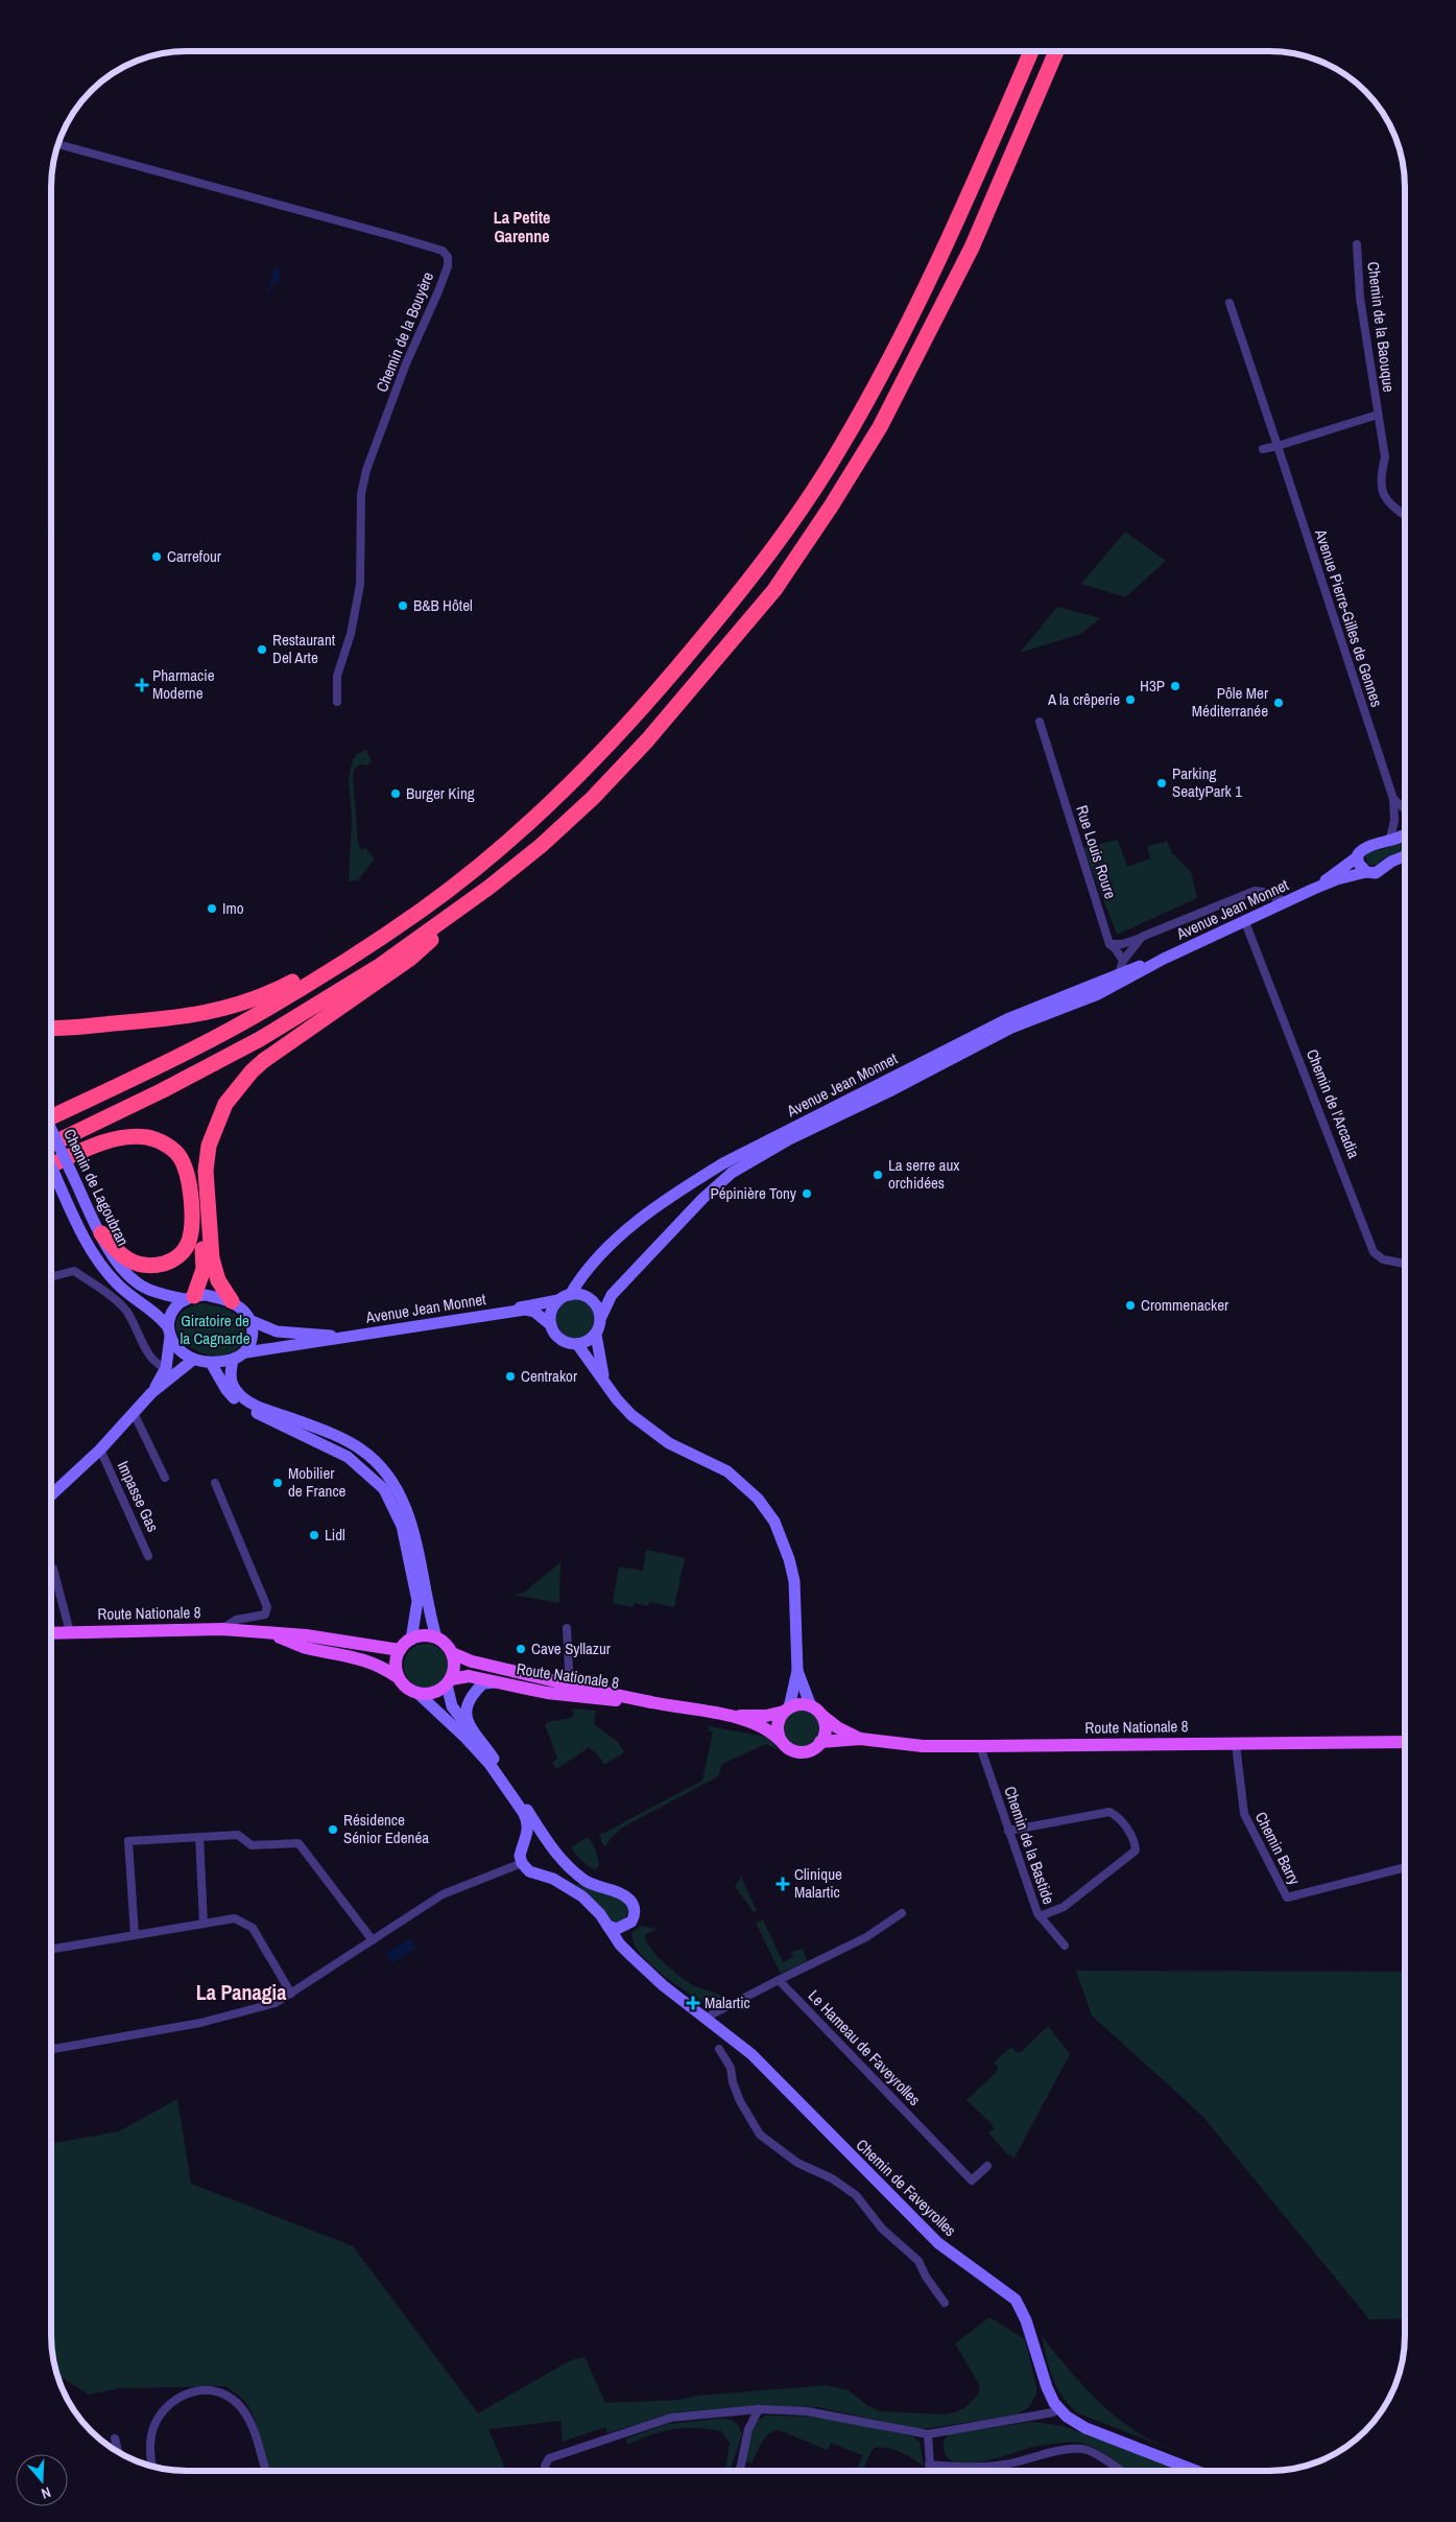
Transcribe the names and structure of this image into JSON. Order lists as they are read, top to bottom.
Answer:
{
  "streets": {
    "main road": [
      "Avenue Jean Monnet",
      "Chemin de Lagoubran",
      "Route Nationale 8",
      "Chemin de Faveyrolles"
    ],
    "street": [
      "Chemin de la Baouque",
      "Chemin de la Bouyère",
      "Avenue Pierre-Gilles de Gennes",
      "Rue Louis Roure",
      "Chemin de l'Arcadia",
      "Impasse Gas",
      "Chemin de la Bastide",
      "Chemin Barry",
      "Le Hameau de Faveyrolles"
    ]
  },
  "crossings": [
    ["Avenue Pierre-Gilles de Gennes", "Avenue Jean Monnet"],
    ["Rue Louis Roure", "Avenue Jean Monnet"],
    ["Avenue Jean Monnet", "Chemin de l'Arcadia"],
    ["Avenue Jean Monnet", "Chemin de Lagoubran"],
    ["Route Nationale 8", "Chemin de la Bastide"],
    ["Route Nationale 8", "Chemin Barry"]
  ],
  "districts": ["La Petite Garenne", "La Panagia"],
  "parks": ["Giratoire de la Cagnarde"],
  "places": {
    "other": [
      "Carrefour",
      "B&B Hôtel",
      "Restaurant Del Arte",
      "H3P",
      "A la crêperie",
      "Pôle Mer Méditerranée",
      "Parking SeatyPark 1",
      "Burger King",
      "Imo",
      "La serre aux orchidées",
      "Pépinière Tony",
      "Crommenacker",
      "Centrakor",
      "Mobilier de France",
      "Lidl",
      "Cave Syllazur",
      "Résidence Sénior Edenéa"
    ],
    "health": ["Pharmacie Moderne", "Clinique Malartic", "Malartic"]
  },
  "north": "bottom"
}
